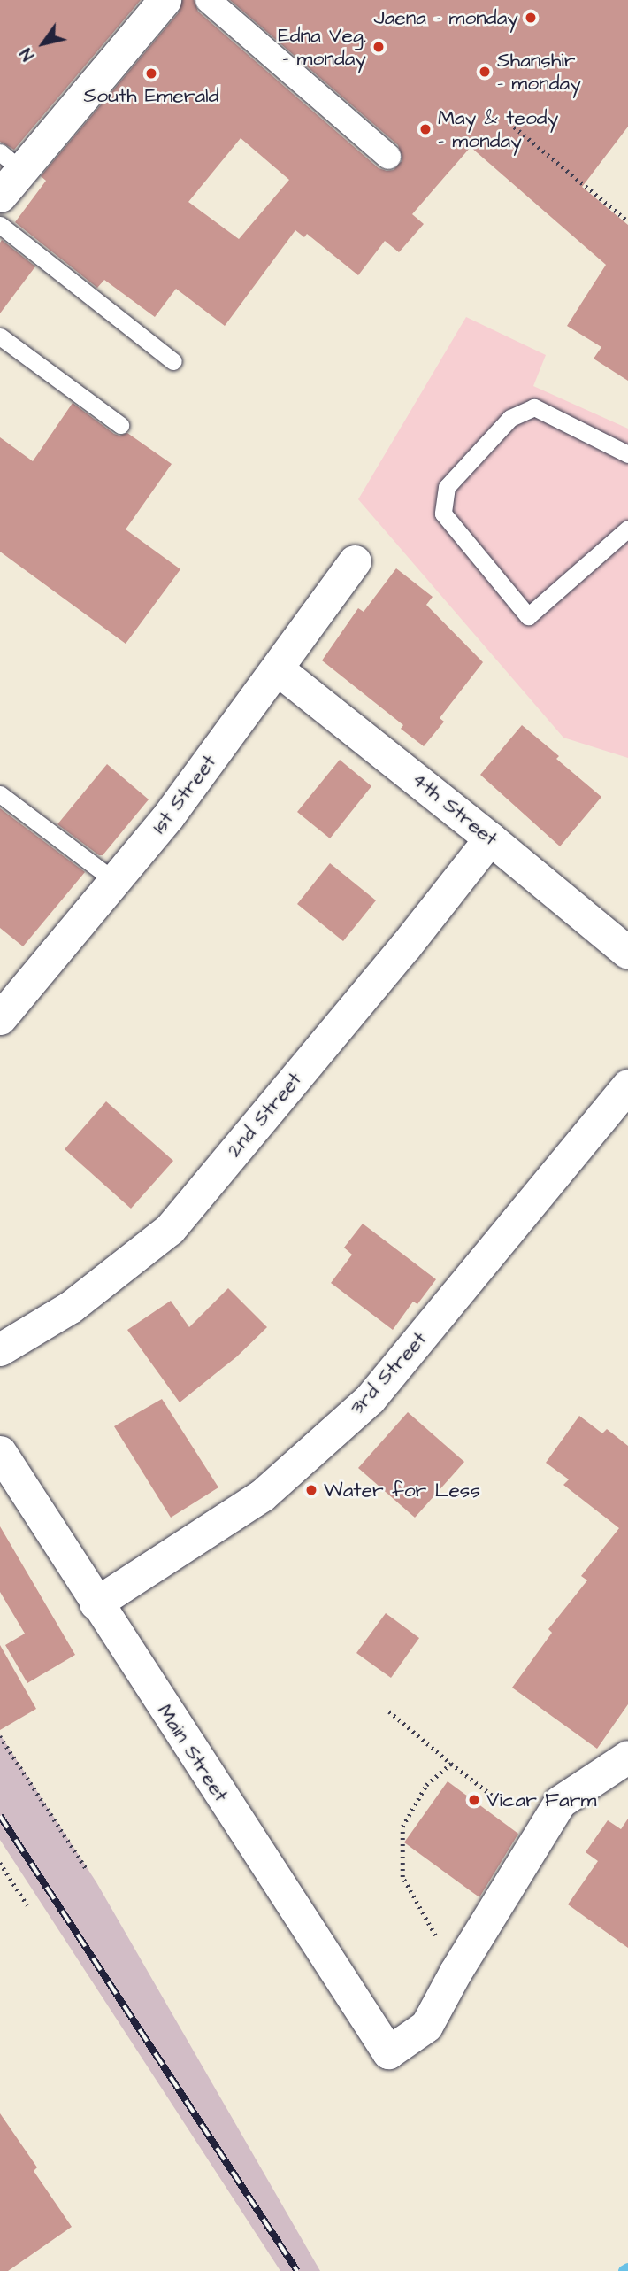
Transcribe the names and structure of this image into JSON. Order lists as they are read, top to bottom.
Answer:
{
  "streets": {
    "street": [
      "1st Street",
      "4th Street",
      "2nd Street",
      "3rd Street",
      "Main Street"
    ]
  },
  "crossings": [
    ["1st Street", "4th Street"],
    ["4th Street", "2nd Street"],
    ["3rd Street", "Main Street"]
  ],
  "places": [
    "Jaena - monday",
    "Edna Veg. - monday",
    "Shanshir - monday",
    "South Emerald",
    "May & teody - monday",
    "Water for Less",
    "Vicar Farm"
  ],
  "north": "bottom left"
}
